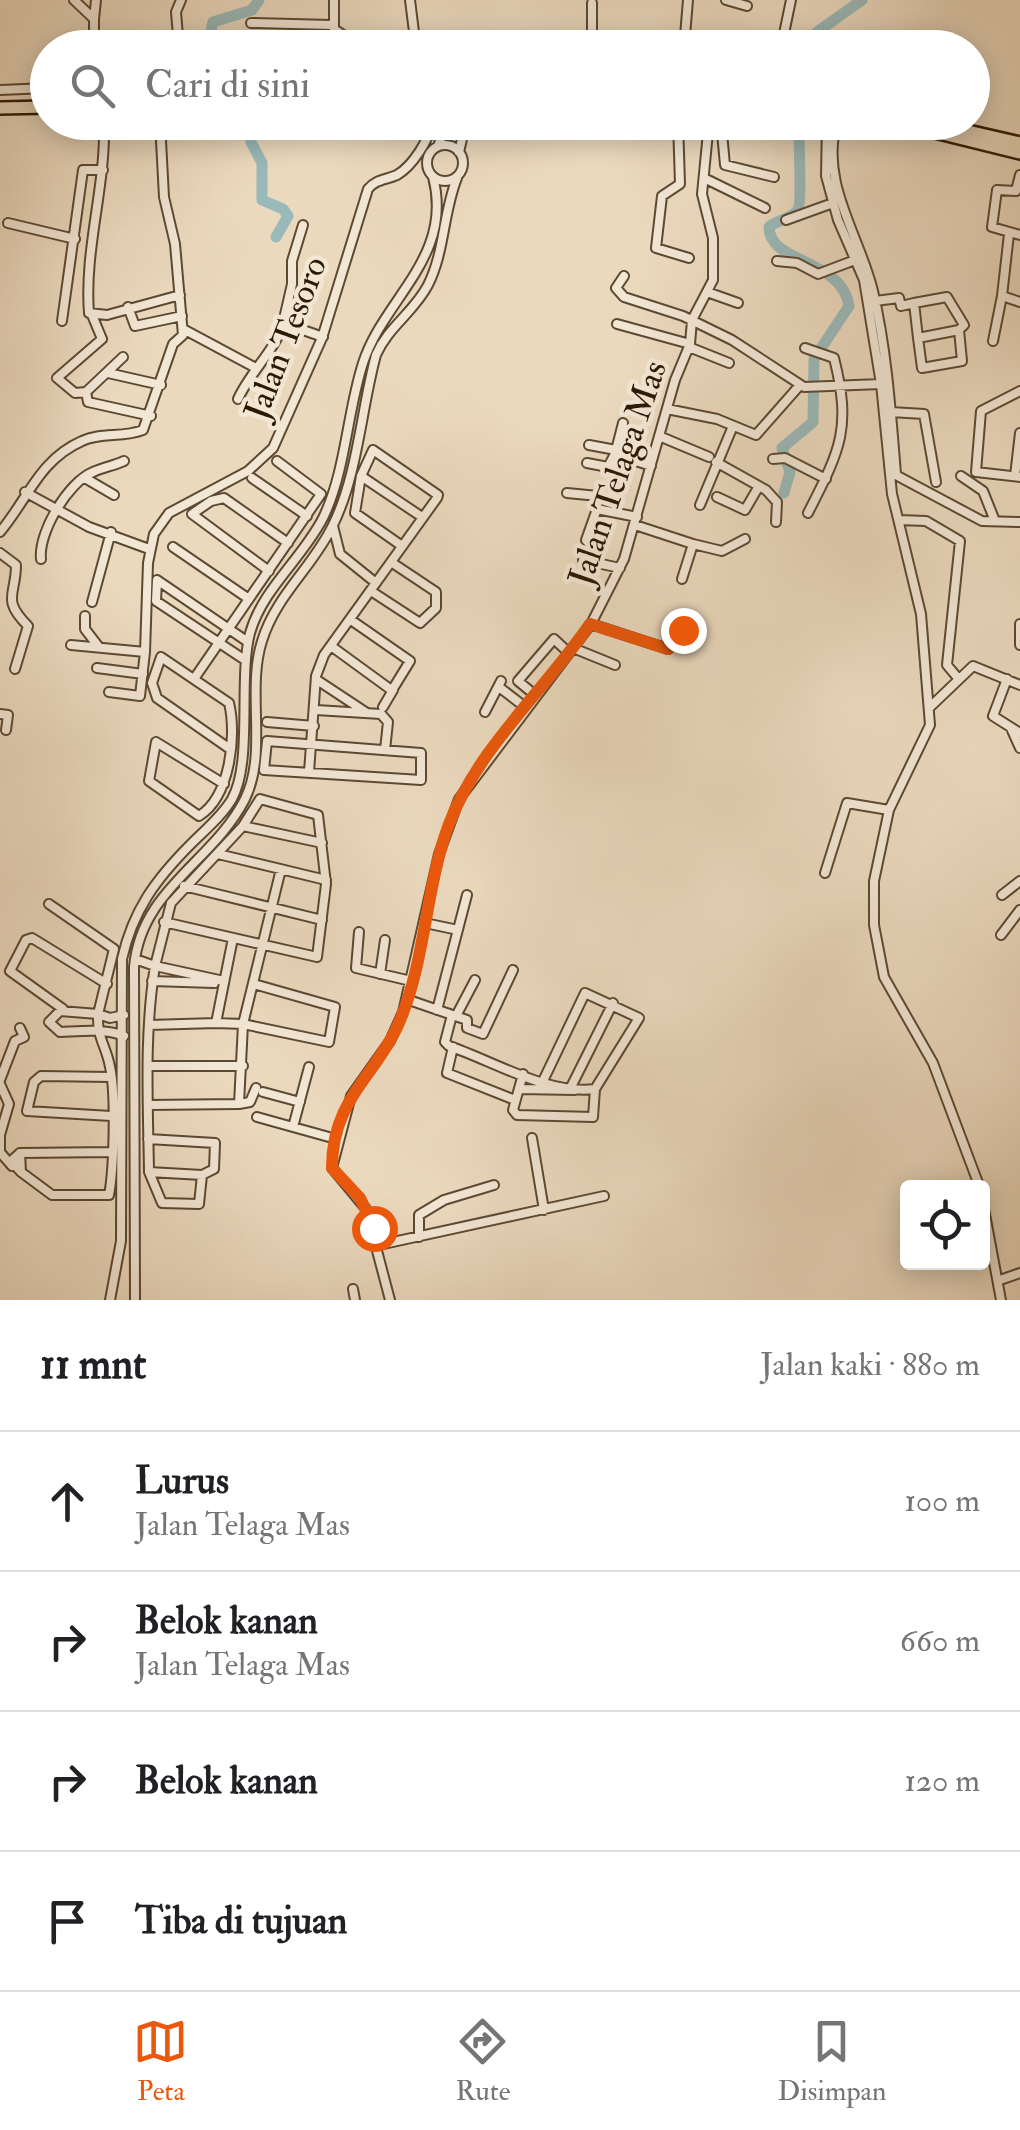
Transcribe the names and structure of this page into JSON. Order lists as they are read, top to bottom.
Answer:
{
  "streets": {
    "street": ["Jalan Tesoro", "Jalan Telaga Mas"]
  },
  "page": {
    "search": "Cari di sini",
    "heading": ["11 mnt", "Jalan kaki · 880 m"],
    "list": [
      ["Lurus", "Jalan Telaga Mas", "100 m"],
      ["Belok kanan", "Jalan Telaga Mas", "660 m"],
      ["Belok kanan", "120 m"],
      "Tiba di tujuan"
    ],
    "nav": ["Peta", "Rute", "Disimpan"]
  }
}
